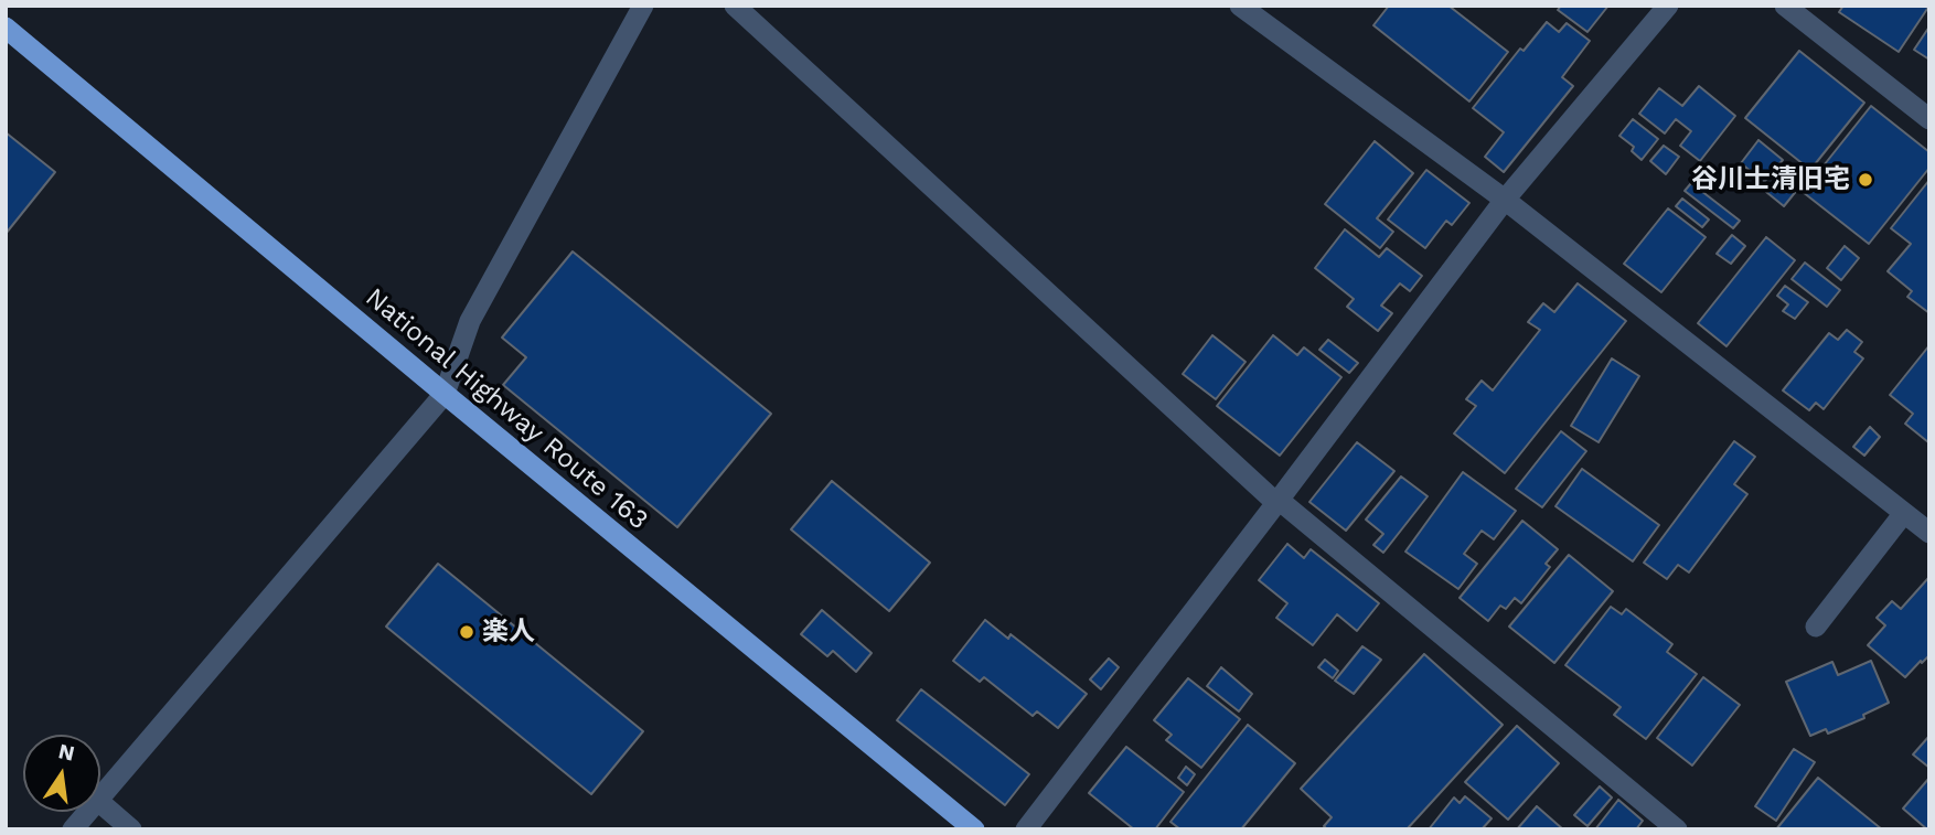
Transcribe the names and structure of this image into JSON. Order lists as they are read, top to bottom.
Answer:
{
  "streets": {
    "highway": ["National Highway Route 163"]
  },
  "places": ["谷川士清旧宅", "楽人"],
  "north": "top"
}
